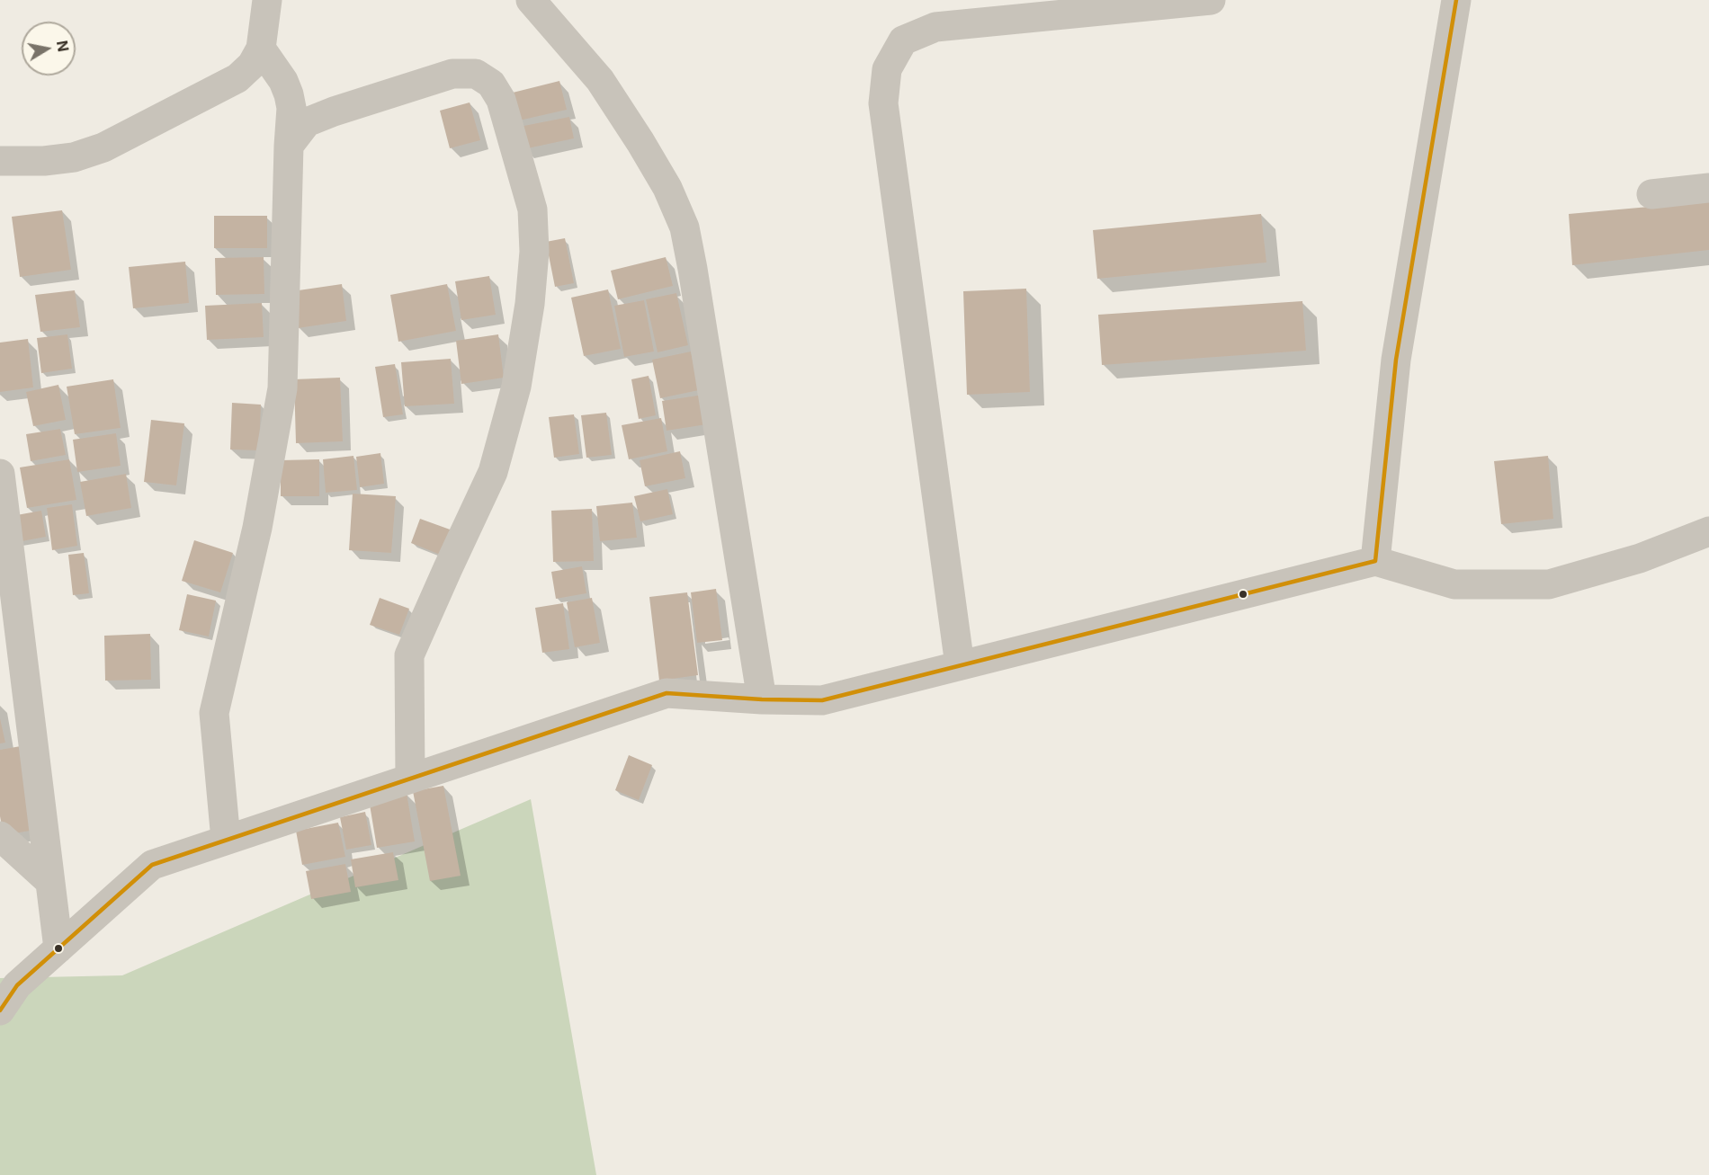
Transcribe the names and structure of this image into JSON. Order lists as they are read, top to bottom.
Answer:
{
  "north": "right"
}
